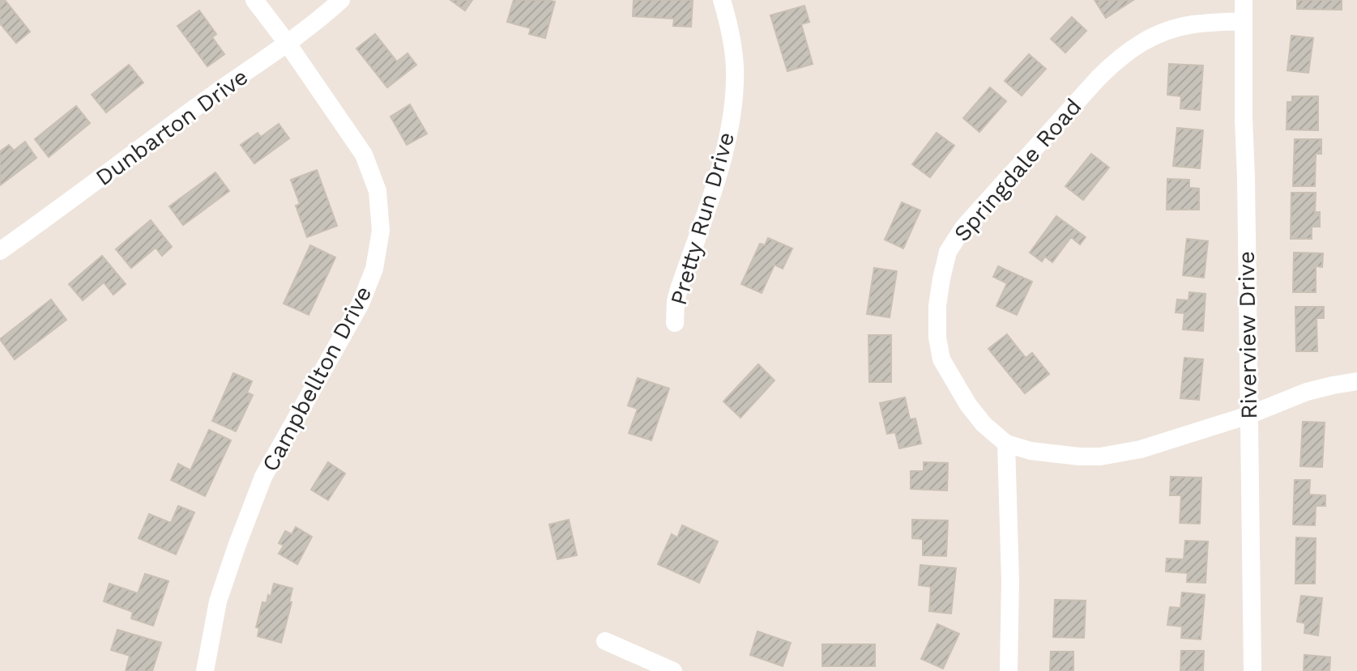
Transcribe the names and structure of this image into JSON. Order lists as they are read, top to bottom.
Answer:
{
  "streets": {
    "street": [
      "Dunbarton Drive",
      "Springdale Road",
      "Pretty Run Drive",
      "Riverview Drive",
      "Campbellton Drive"
    ]
  },
  "crossings": [
    ["Dunbarton Drive", "Campbellton Drive"],
    ["Springdale Road", "Riverview Drive"]
  ]
}
